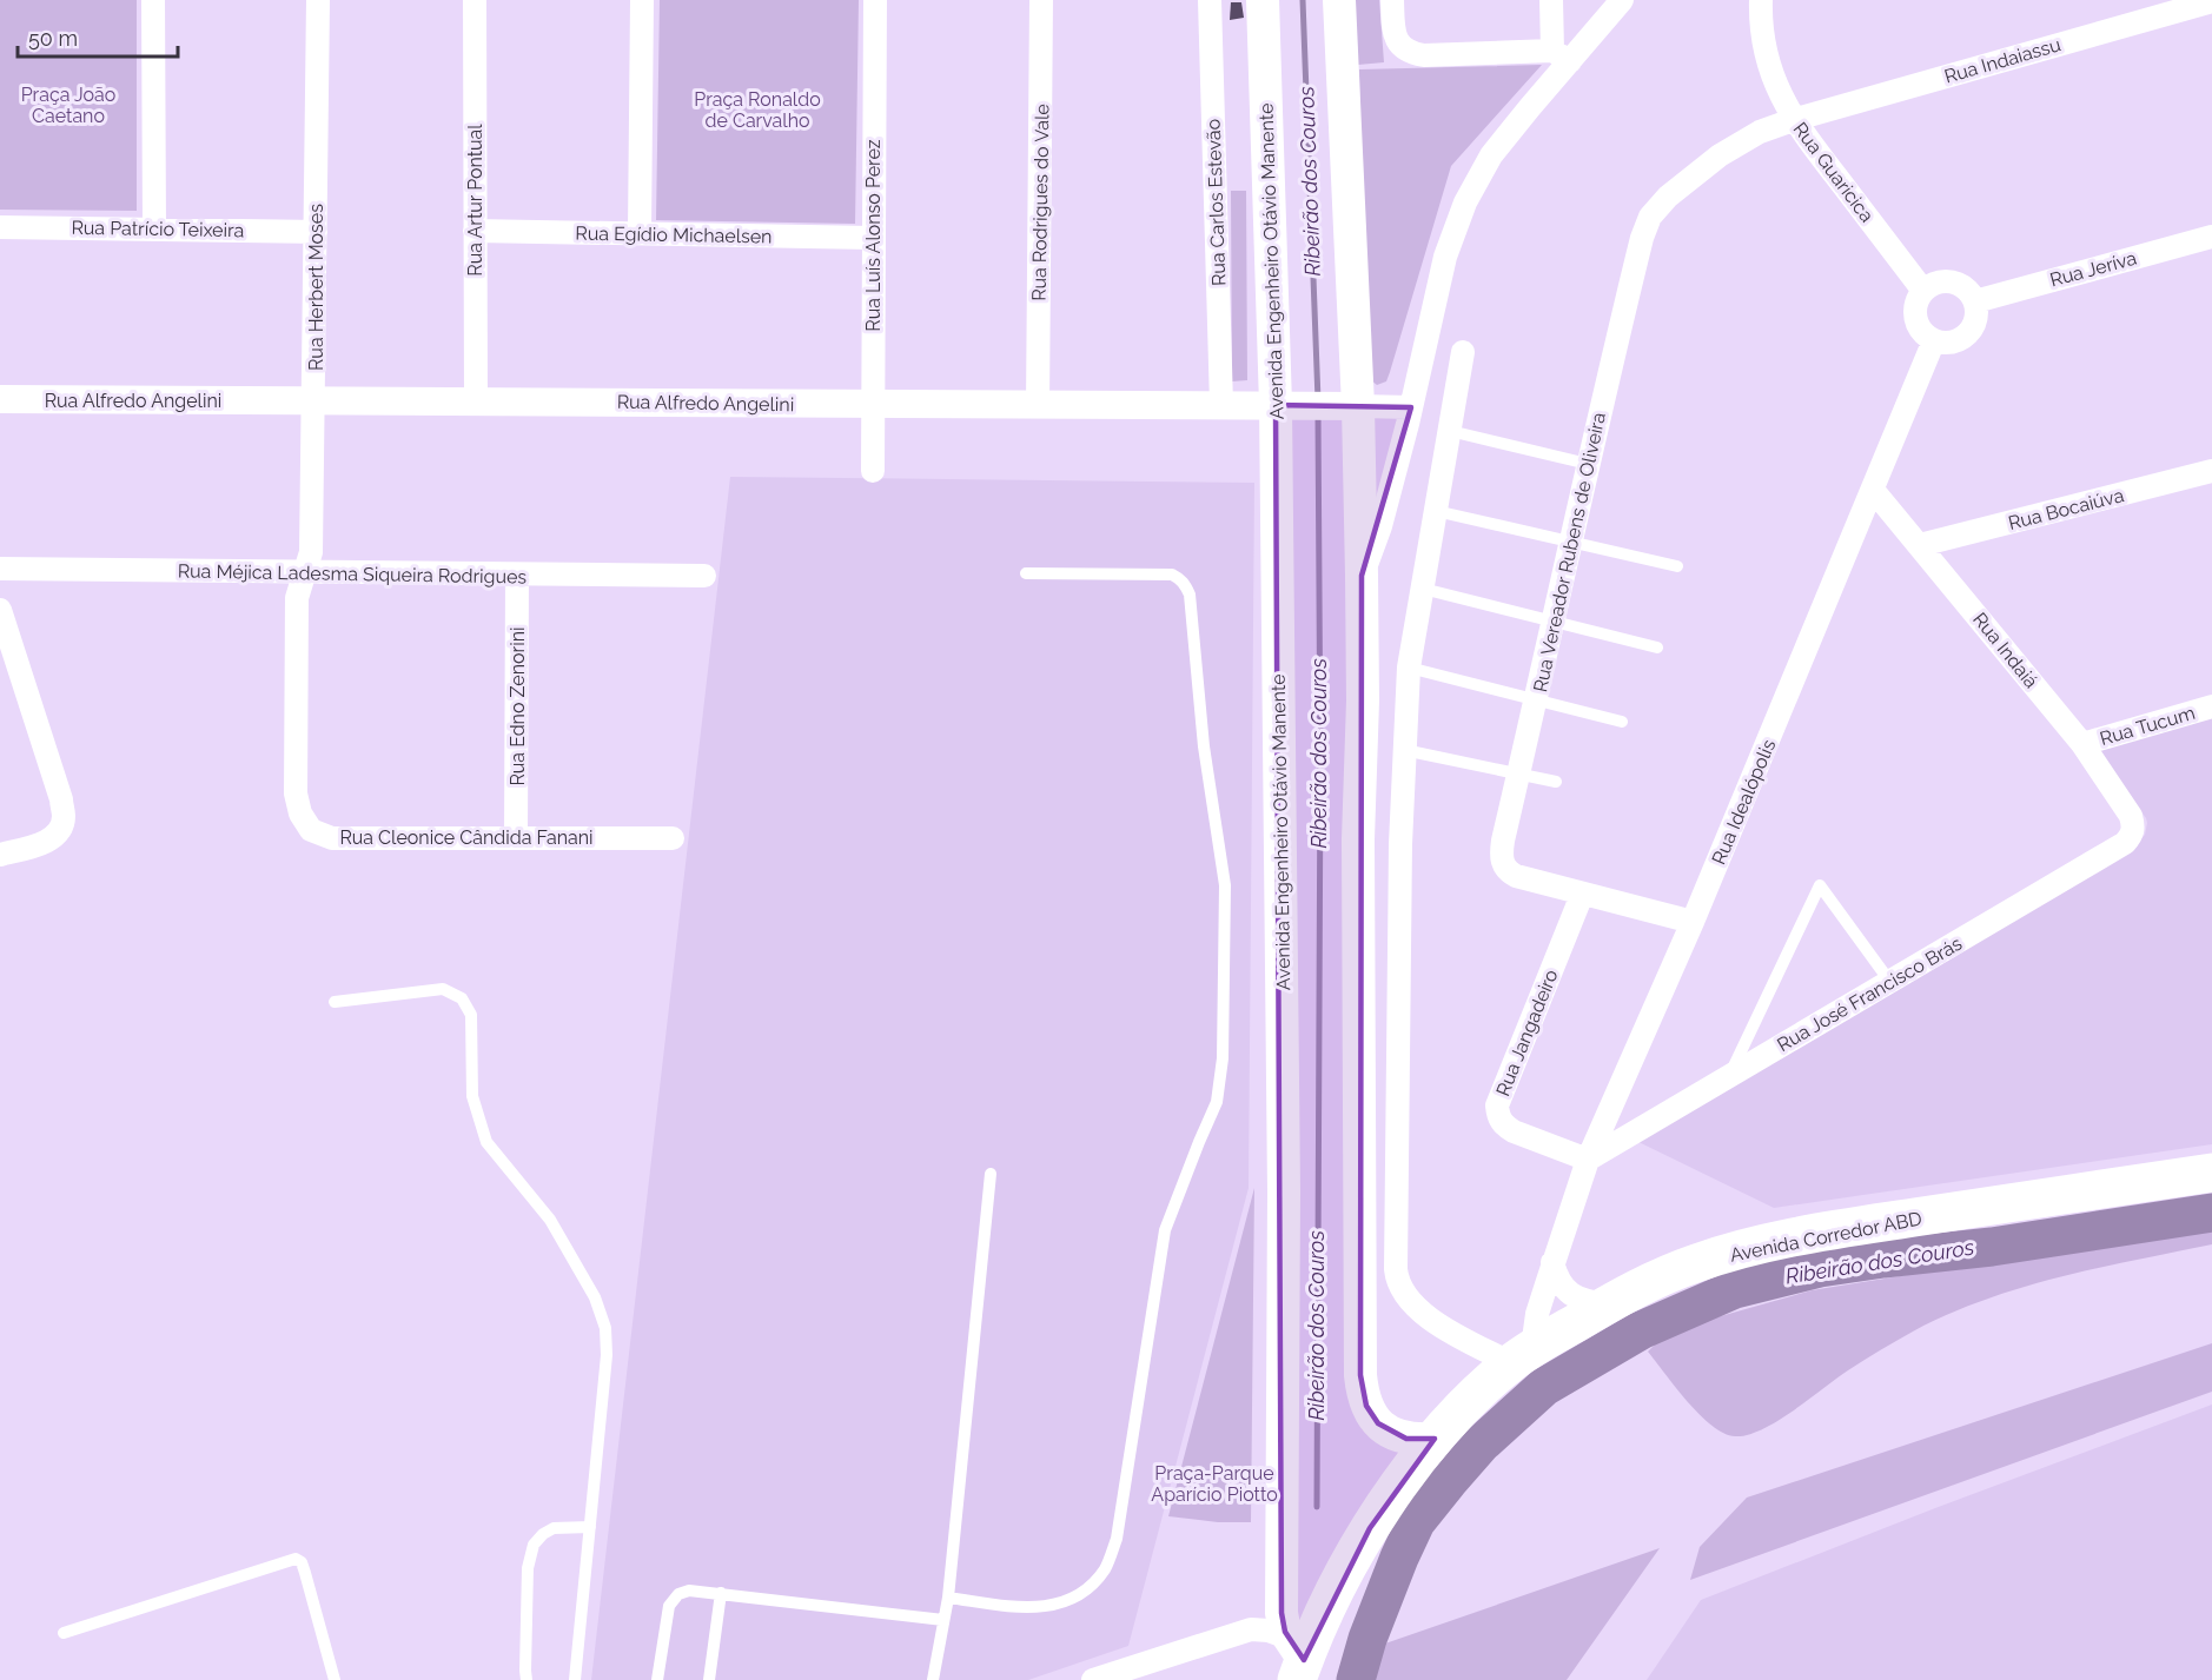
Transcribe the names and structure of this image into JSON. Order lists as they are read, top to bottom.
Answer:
{
  "streets": {
    "highway": ["Avenida Corredor ABD"],
    "main road": ["Avenida Engenheiro Otávio Manente"],
    "street": [
      "Rua Indaiassu",
      "Rua Guaricica",
      "Rua Artur Pontual",
      "Rua Rodrigues do Vale",
      "Rua Carlos Estevão",
      "Rua Patrício Teixeira",
      "Rua Egídio Michaelsen",
      "Rua Luís Alonso Perez",
      "Rua Jeríva",
      "Rua Herbert Moses",
      "Rua Alfredo Angelini",
      "Rua Bocaiúva",
      "Rua Vereador Rubens de Oliveira",
      "Rua Méjica Ladesma Siqueira Rodrigues",
      "Rua Indaiá",
      "Rua Edno Zenorini",
      "Rua Tucum",
      "Rua Idealópolis",
      "Rua Cleonice Cândida Fanani",
      "Rua José Francisco Brás",
      "Rua Jangadeiro"
    ]
  },
  "crossings": [
    ["Rua Indaiassu", "Rua Guaricica"],
    ["Rua Indaiassu", "Rua Vereador Rubens de Oliveira"],
    ["Rua Guaricica", "Rua Jeríva"],
    ["Rua Guaricica", "Rua Vereador Rubens de Oliveira"],
    ["Rua Guaricica", "Rua Idealópolis"],
    ["Rua Artur Pontual", "Rua Egídio Michaelsen"],
    ["Rua Artur Pontual", "Rua Alfredo Angelini"],
    ["Rua Rodrigues do Vale", "Rua Alfredo Angelini"],
    ["Rua Carlos Estevão", "Rua Alfredo Angelini"],
    ["Rua Patrício Teixeira", "Rua Herbert Moses"],
    ["Rua Egídio Michaelsen", "Rua Luís Alonso Perez"],
    ["Rua Luís Alonso Perez", "Rua Alfredo Angelini"],
    ["Avenida Engenheiro Otávio Manente", "Rua Alfredo Angelini"],
    ["Avenida Engenheiro Otávio Manente", "Avenida Corredor ABD"],
    ["Rua Jeríva", "Rua Idealópolis"],
    ["Rua Herbert Moses", "Rua Alfredo Angelini"],
    ["Rua Herbert Moses", "Rua Méjica Ladesma Siqueira Rodrigues"],
    ["Rua Herbert Moses", "Rua Cleonice Cândida Fanani"],
    ["Rua Bocaiúva", "Rua Indaiá"],
    ["Rua Vereador Rubens de Oliveira", "Rua Idealópolis"],
    ["Rua Vereador Rubens de Oliveira", "Rua Jangadeiro"],
    ["Rua Méjica Ladesma Siqueira Rodrigues", "Rua Edno Zenorini"],
    ["Rua Méjica Ladesma Siqueira Rodrigues", "Rua Cleonice Cândida Fanani"],
    ["Rua Indaiá", "Rua Tucum"],
    ["Rua Indaiá", "Rua Idealópolis"],
    ["Rua Indaiá", "Rua José Francisco Brás"],
    ["Rua Edno Zenorini", "Rua Cleonice Cândida Fanani"],
    ["Rua Idealópolis", "Rua José Francisco Brás"],
    ["Rua Idealópolis", "Rua Jangadeiro"],
    ["Rua Idealópolis", "Avenida Corredor ABD"],
    ["Rua José Francisco Brás", "Rua Jangadeiro"]
  ],
  "water": ["Ribeirão dos Couros"],
  "parks": ["Praça João Caetano", "Praça Ronaldo de Carvalho", "Praça-Parque Aparício Piotto"],
  "scale_bar": "50 m"
}
